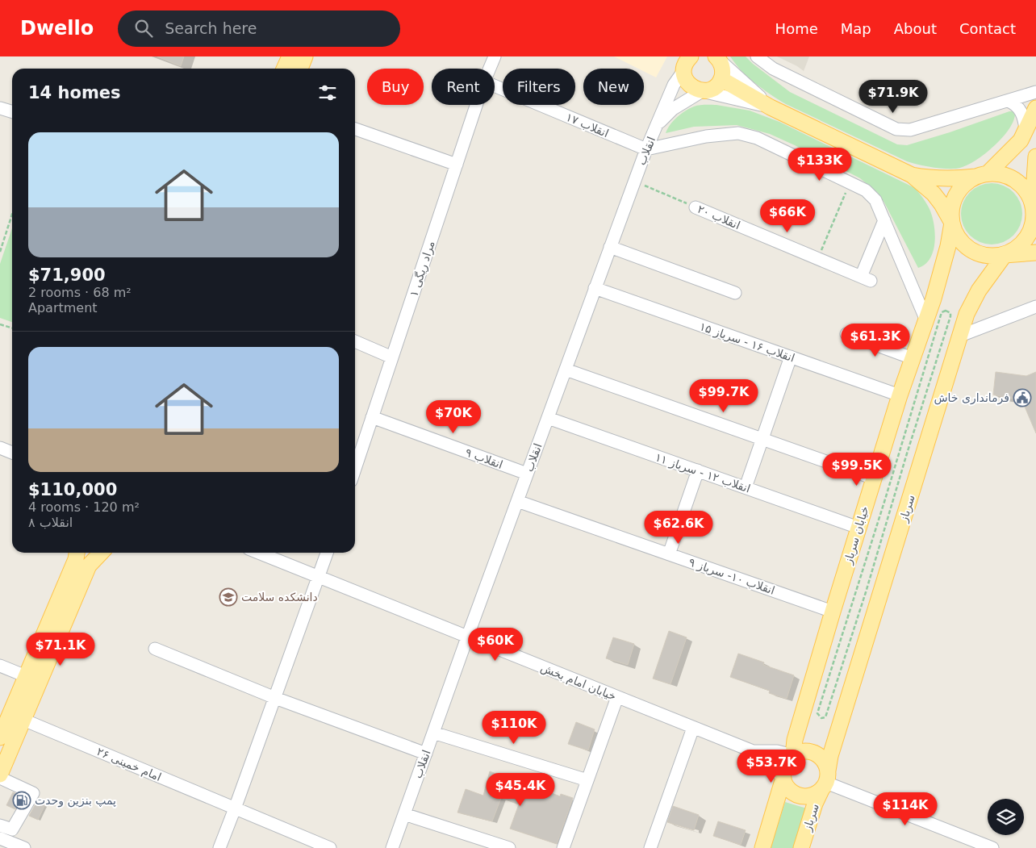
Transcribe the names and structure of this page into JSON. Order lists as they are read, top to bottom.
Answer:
{
  "streets": {
    "main road": ["سرباز", "خیابان سرباز"],
    "street": [
      "انقلاب ۱۷",
      "انقلاب",
      "انقلاب ۲۰",
      "مراد ریگی ۱",
      "انقلاب ۱۶ - سرباز ۱۵",
      "انقلاب ۹",
      "انقلاب ۱۲ - سرباز ۱۱",
      "انقلاب ۱۰- سرباز ۹",
      "خیابان امام بخش",
      "امام خمینی ۲۶"
    ]
  },
  "crossings": [
    ["انقلاب ۱۷", "انقلاب"],
    ["انقلاب", "انقلاب ۲۰"],
    ["انقلاب", "انقلاب ۱۶ - سرباز ۱۵"],
    ["انقلاب", "انقلاب ۹"],
    ["انقلاب", "انقلاب ۱۲ - سرباز ۱۱"],
    ["انقلاب", "انقلاب ۱۰- سرباز ۹"],
    ["انقلاب", "خیابان امام بخش"],
    ["مراد ریگی ۱", "انقلاب ۹"],
    ["انقلاب ۱۶ - سرباز ۱۵", "خیابان سرباز"],
    ["انقلاب ۱۲ - سرباز ۱۱", "خیابان سرباز"],
    ["سرباز", "خیابان سرباز"],
    ["خیابان سرباز", "انقلاب ۱۰- سرباز ۹"]
  ],
  "places": {
    "public building": ["فرمانداری خاش"],
    "school or university": ["دانشکده سلامت"],
    "fuel station": ["پمپ بنزین وحدت"]
  },
  "page": {
    "header": "Dwello",
    "search": "Search here",
    "nav": [
      "Home",
      "Map",
      "About",
      "Contact"
    ],
    "chip": [
      "Buy",
      "Rent",
      "Filters",
      "New"
    ],
    "heading": "14 homes",
    "price": [
      "$71.9K",
      "$133K",
      "$66K",
      "$61.3K",
      "$99.7K",
      "$70K",
      "$99.5K",
      "$62.6K",
      "$60K",
      "$71.1K",
      "$110K",
      "$53.7K",
      "$45.4K",
      "$114K"
    ],
    "list": [
      {
        "name": "$71,900",
        "note": "2 rooms · 68 m² · Apartment"
      },
      {
        "name": "$110,000",
        "note": "4 rooms · 120 m² · انقلاب ۸"
      }
    ]
  }
}
